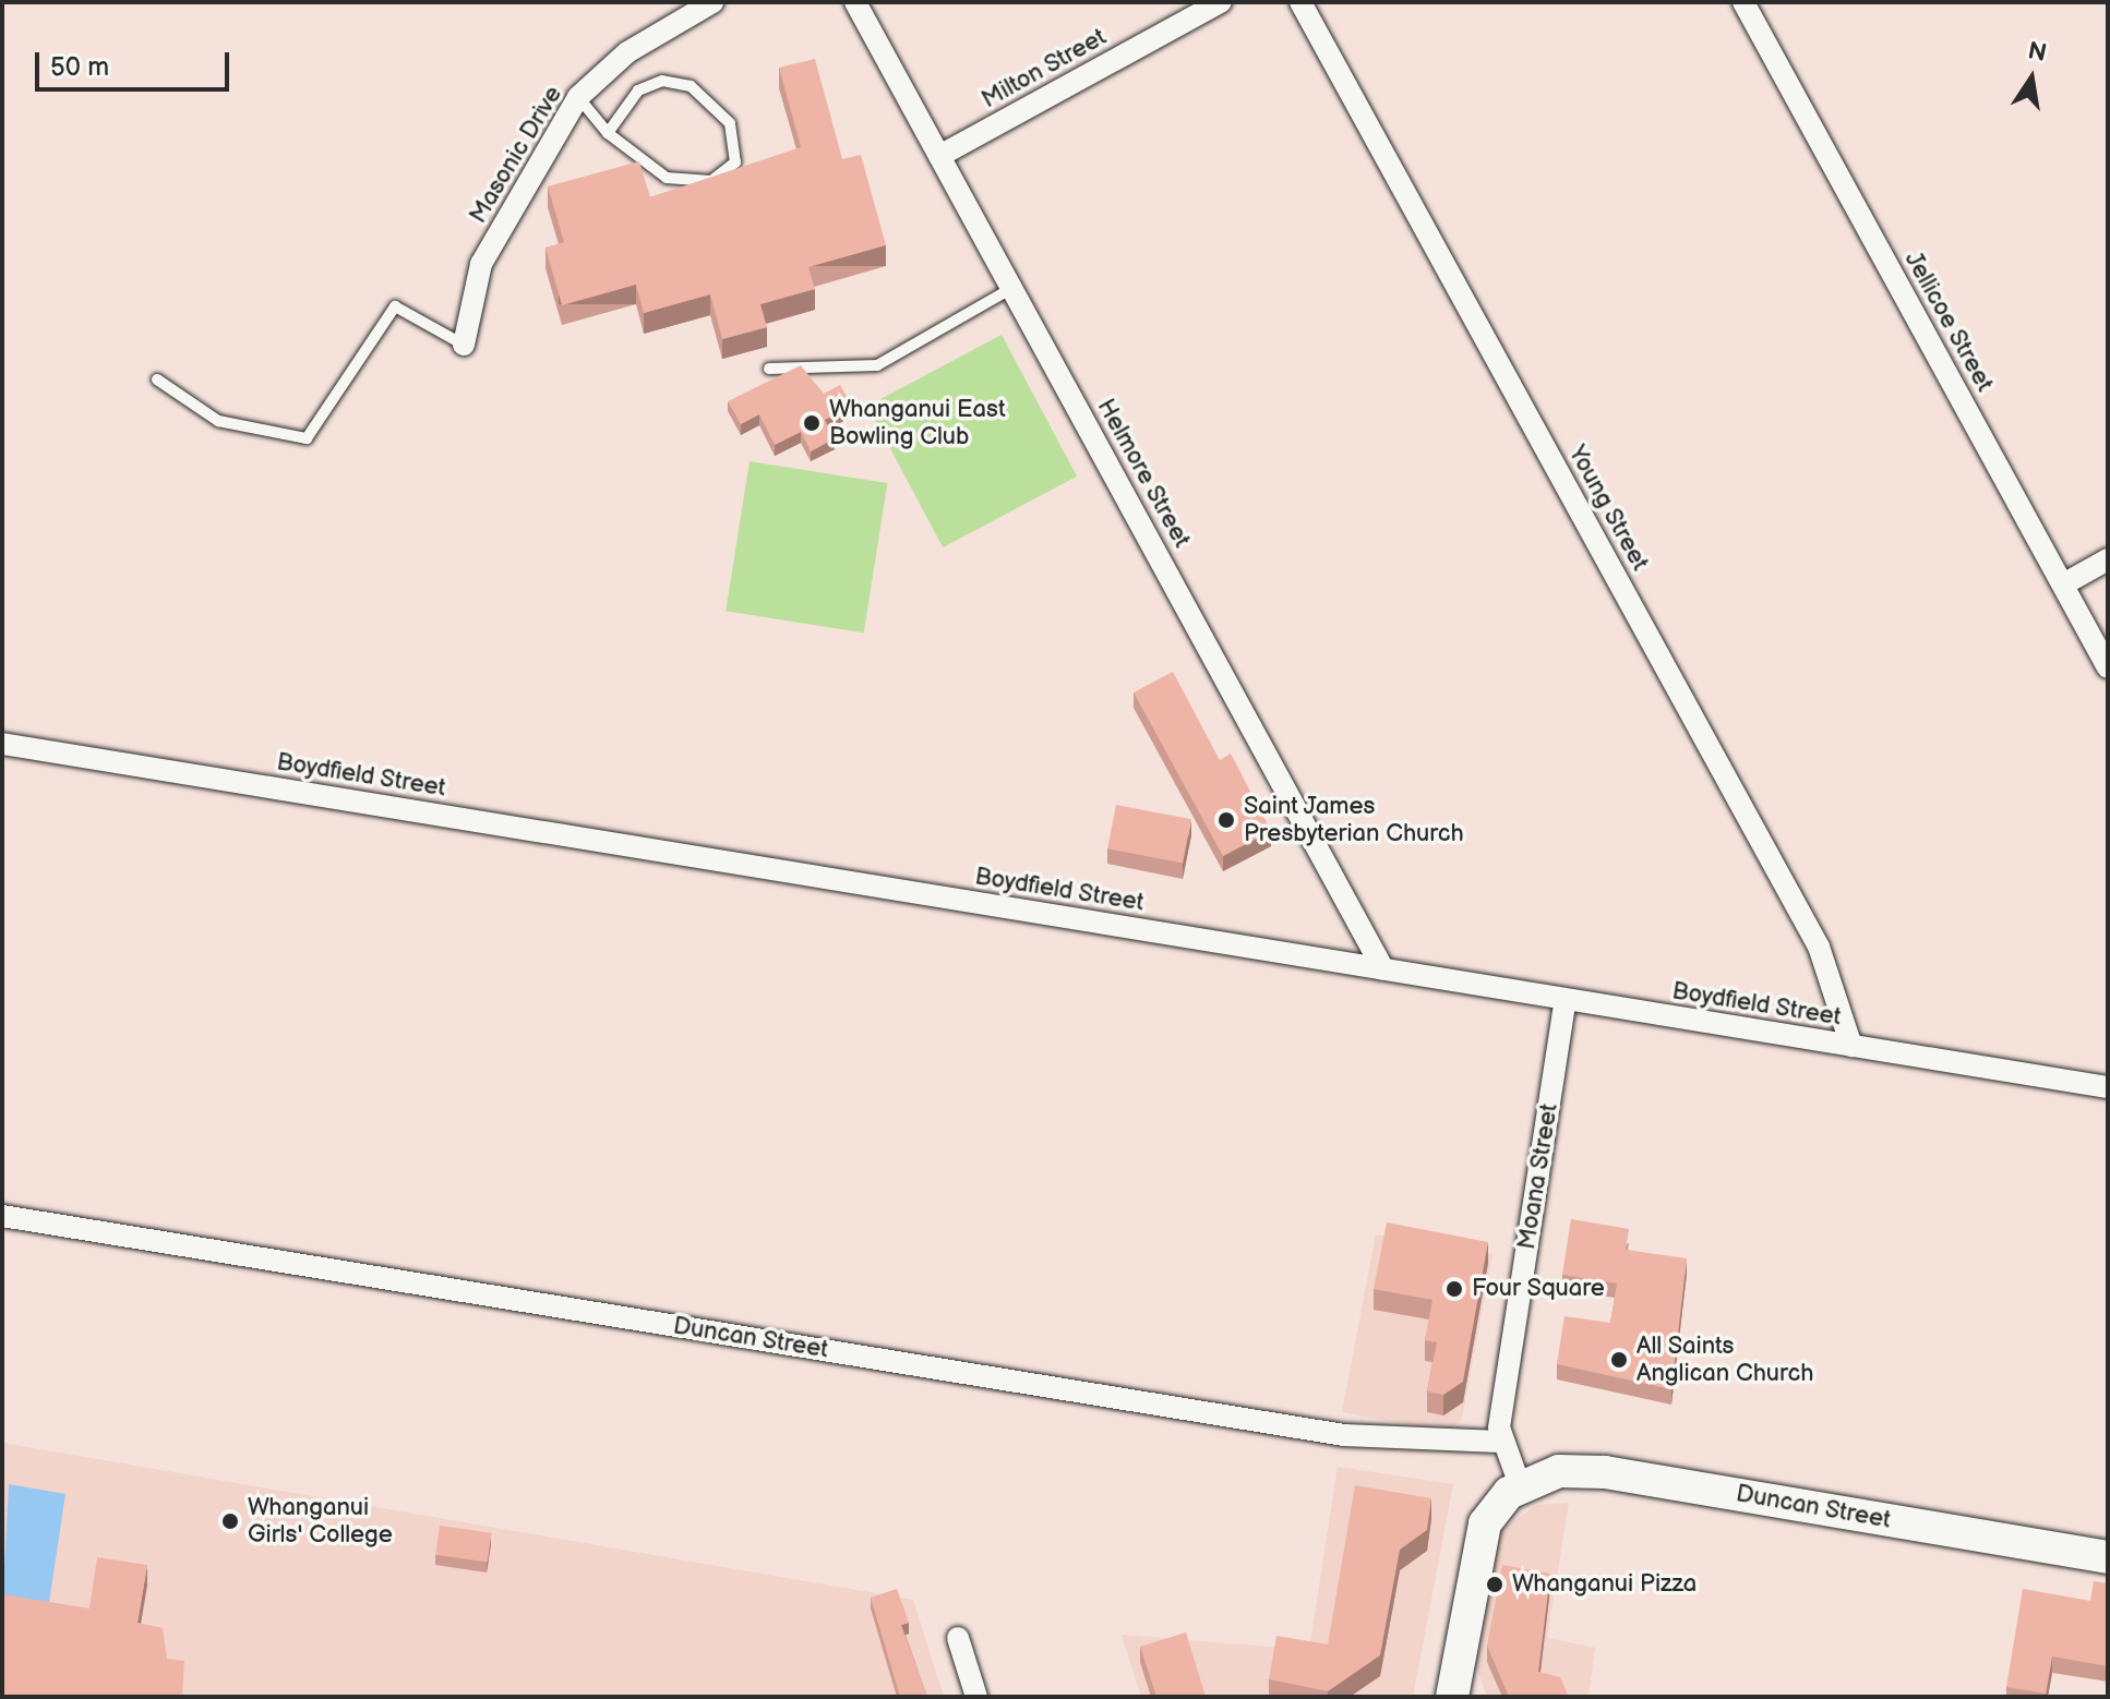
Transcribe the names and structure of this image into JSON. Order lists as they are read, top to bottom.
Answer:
{
  "streets": {
    "main road": ["Duncan Street"],
    "street": [
      "Milton Street",
      "Masonic Drive",
      "Jellicoe Street",
      "Helmore Street",
      "Young Street",
      "Boydfield Street",
      "Moana Street"
    ]
  },
  "crossings": [
    ["Milton Street", "Helmore Street"],
    ["Helmore Street", "Boydfield Street"],
    ["Young Street", "Boydfield Street"],
    ["Boydfield Street", "Moana Street"],
    ["Moana Street", "Duncan Street"]
  ],
  "places": [
    "Whanganui East Bowling Club",
    "Saint James Presbyterian Church",
    "Four Square",
    "All Saints Anglican Church",
    "Whanganui Girls' College",
    "Whanganui Pizza"
  ],
  "scale_bar": "50 m",
  "north": "top"
}
